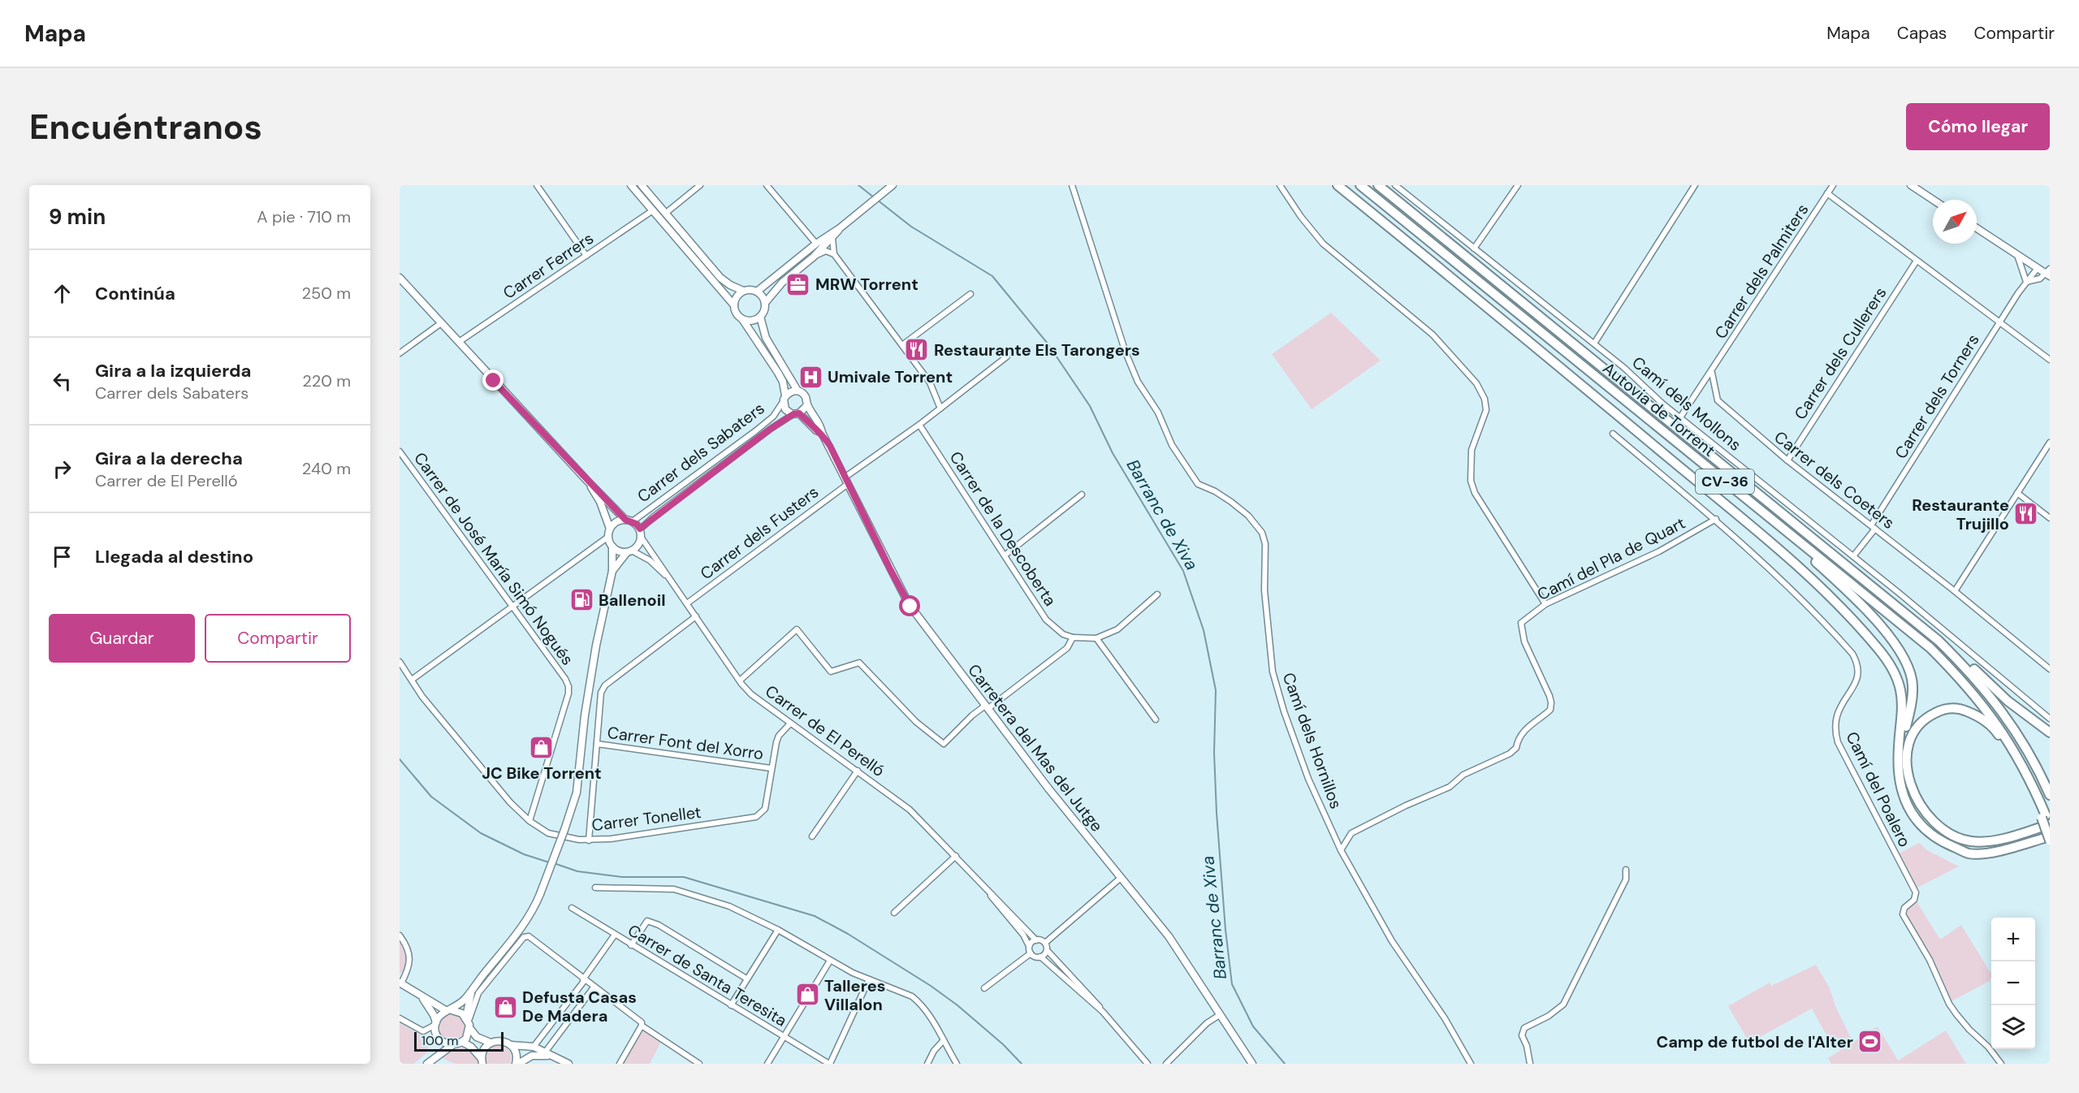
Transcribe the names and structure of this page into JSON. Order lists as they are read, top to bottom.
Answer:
{
  "streets": {
    "highway": ["Autovia de Torrent", "CV-36"],
    "street": [
      "Carrer Ferrers",
      "Carrer dels Palmiters",
      "Carrer dels Cullerers",
      "Carrer dels Torners",
      "Camí dels Mollons",
      "Carrer dels Sabaters",
      "Carrer dels Coeters",
      "Carrer de la Descoberta",
      "Carrer dels Fusters",
      "Carrer de José María Simó Nogués",
      "Camí del Pla de Quart",
      "Carrer de El Perelló",
      "Camí dels Hornillos",
      "Carrer Font del Xorro",
      "Carretera del Mas del Jutge",
      "Camí del Poalero",
      "Carrer Tonellet",
      "Carrer de Santa Teresita"
    ]
  },
  "crossings": [
    ["Carrer dels Palmiters", "Camí dels Mollons"],
    ["Carrer dels Palmiters", "Carrer dels Coeters"],
    ["Carrer dels Cullerers", "Carrer dels Coeters"],
    ["Carrer dels Torners", "Camí dels Mollons"],
    ["Carrer dels Torners", "Carrer dels Coeters"],
    ["Carrer dels Sabaters", "Carrer de El Perelló"],
    ["Carrer dels Sabaters", "Carretera del Mas del Jutge"],
    ["Carrer de la Descoberta", "Carrer dels Fusters"],
    ["Carrer dels Fusters", "Carrer de El Perelló"],
    ["Carrer dels Fusters", "Carretera del Mas del Jutge"],
    ["Carrer de José María Simó Nogués", "Carrer Tonellet"],
    ["Camí del Pla de Quart", "Camí dels Hornillos"],
    ["Camí del Pla de Quart", "Camí del Poalero"],
    ["Carrer de El Perelló", "Carrer Tonellet"],
    ["Carrer Font del Xorro", "Carrer Tonellet"]
  ],
  "water": ["Barranc de Xiva"],
  "places": {
    "office": ["MRW Torrent"],
    "restaurant": ["Restaurante Els Tarongers", "Restaurante Trujillo"],
    "hospital": ["Umivale Torrent"],
    "fuel station": ["Ballenoil"],
    "shop": ["JC Bike Torrent", "Talleres Villalon", "Defusta Casas De Madera"],
    "sports": ["Camp de futbol de l'Alter"]
  },
  "scale_bar": "100 m",
  "north": "top right",
  "page": {
    "header": "Mapa",
    "nav": ["Mapa", "Capas", "Compartir"],
    "buttons": [
      "Cómo llegar",
      ["Guardar", "Compartir"]
    ],
    "title": "Encuéntranos",
    "heading": ["9 min", "A pie · 710 m"],
    "list": [
      ["Continúa", "250 m"],
      ["Gira a la izquierda", "Carrer dels Sabaters", "220 m"],
      ["Gira a la derecha", "Carrer de El Perelló", "240 m"],
      "Llegada al destino"
    ],
    "map_buttons": ["+", "−"],
    "scale": "100 m"
  }
}
